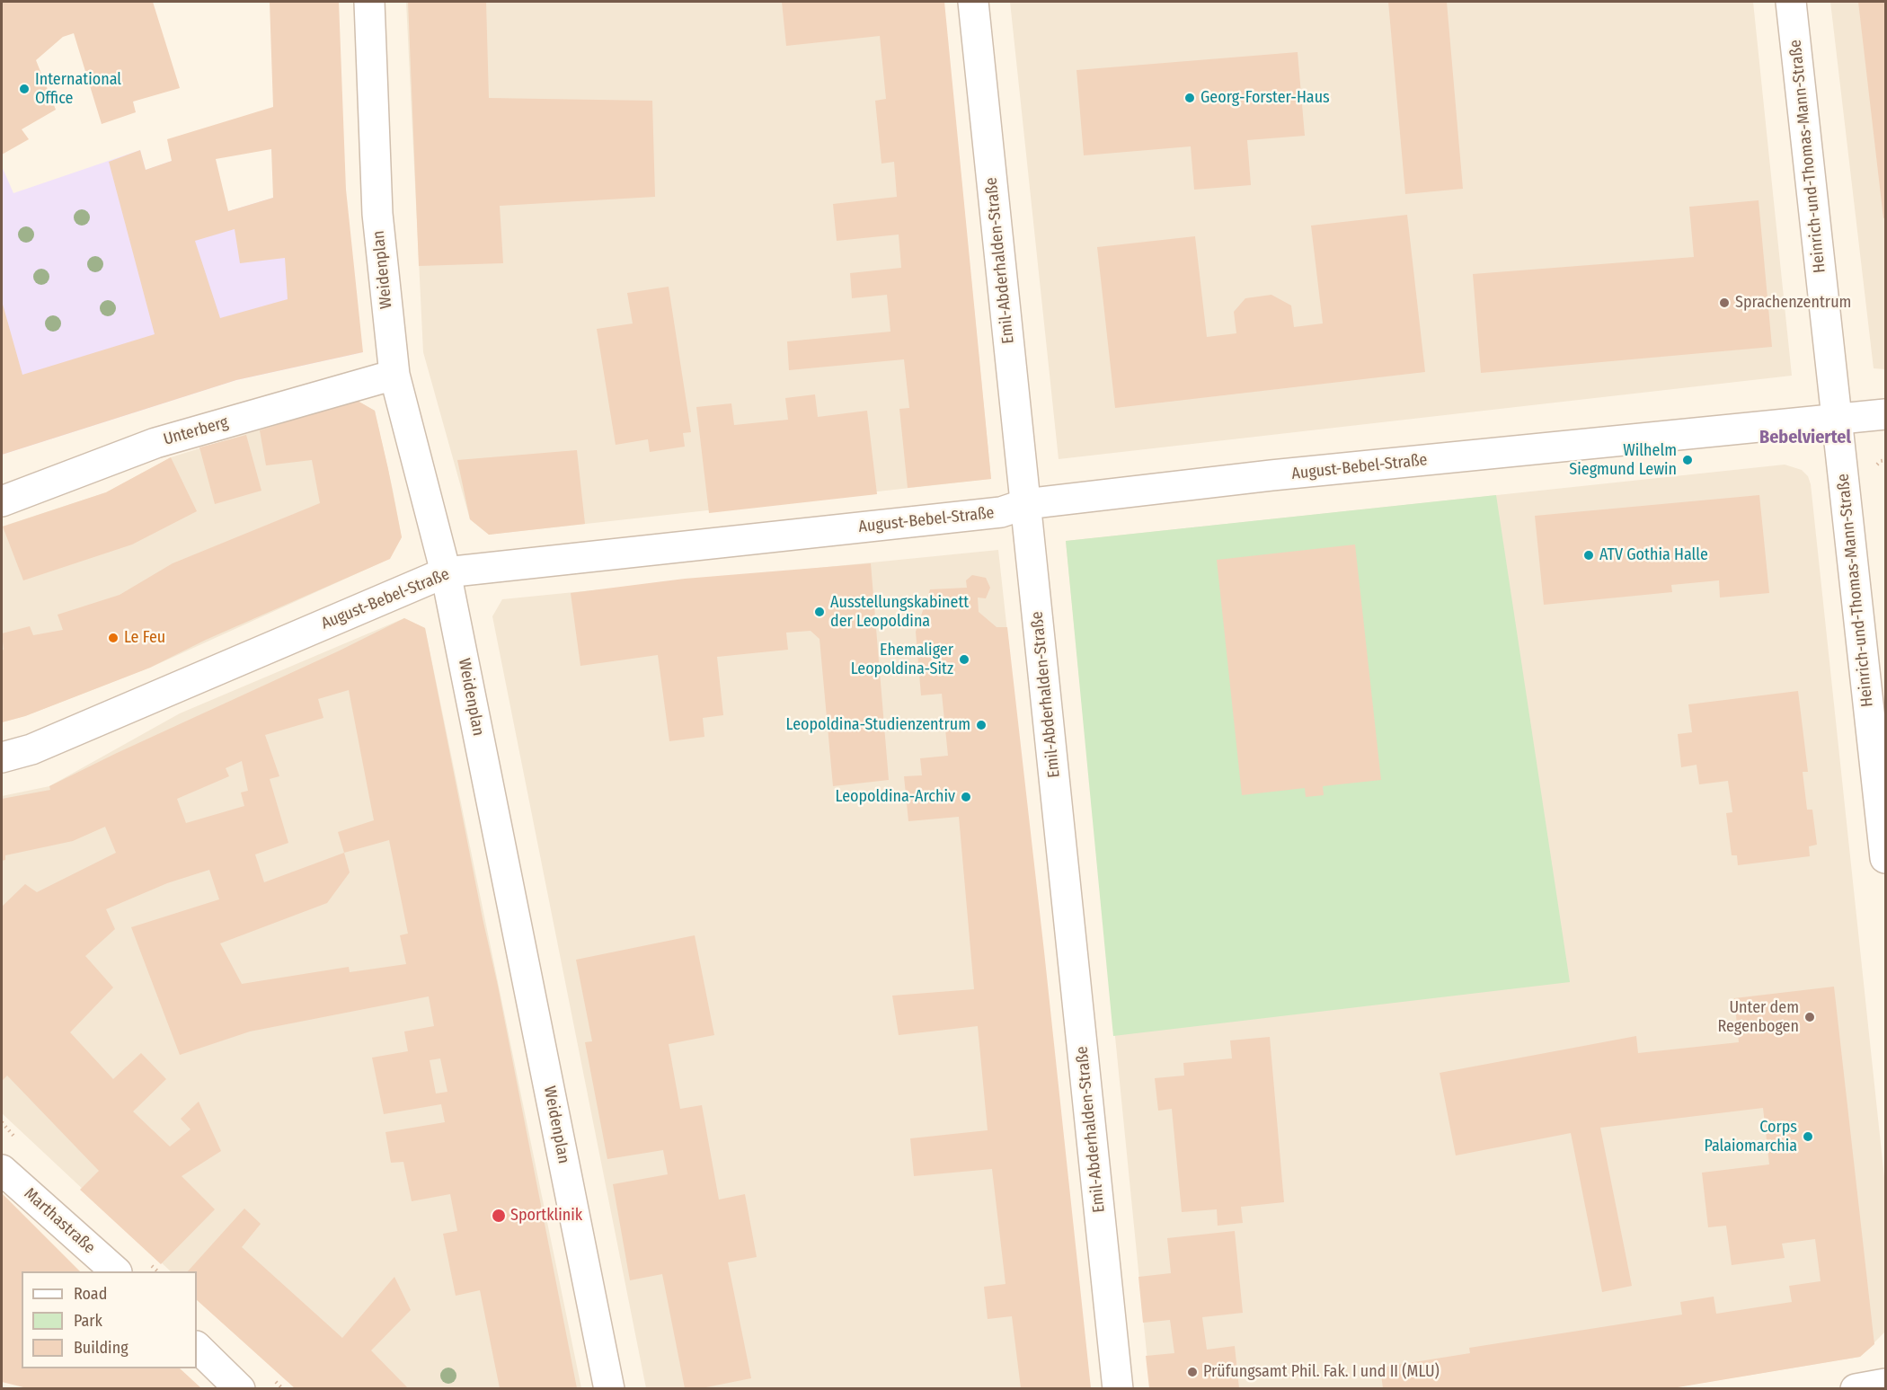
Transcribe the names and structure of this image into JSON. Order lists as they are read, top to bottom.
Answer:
{
  "streets": {
    "street": [
      "Heinrich-und-Thomas-Mann-Straße",
      "Emil-Abderhalden-Straße",
      "Weidenplan",
      "Unterberg",
      "August-Bebel-Straße",
      "Marthastraße"
    ]
  },
  "crossings": [
    ["Heinrich-und-Thomas-Mann-Straße", "August-Bebel-Straße"],
    ["Emil-Abderhalden-Straße", "August-Bebel-Straße"],
    ["Weidenplan", "Unterberg"],
    ["Weidenplan", "August-Bebel-Straße"]
  ],
  "districts": ["Bebelviertel"],
  "places": [
    "International Office",
    "Georg-Forster-Haus",
    "Sprachenzentrum",
    "Wilhelm Siegmund Lewin",
    "ATV Gothia Halle",
    "Ausstellungskabinett der Leopoldina",
    "Le Feu",
    "Ehemaliger Leopoldina-Sitz",
    "Leopoldina-Studienzentrum",
    "Leopoldina-Archiv",
    "Unter dem Regenbogen",
    "Corps Palaiomarchia",
    "Sportklinik",
    "Prüfungsamt Phil. Fak. I und II (MLU)"
  ],
  "legend": ["Road", "Park", "Building"]
}
